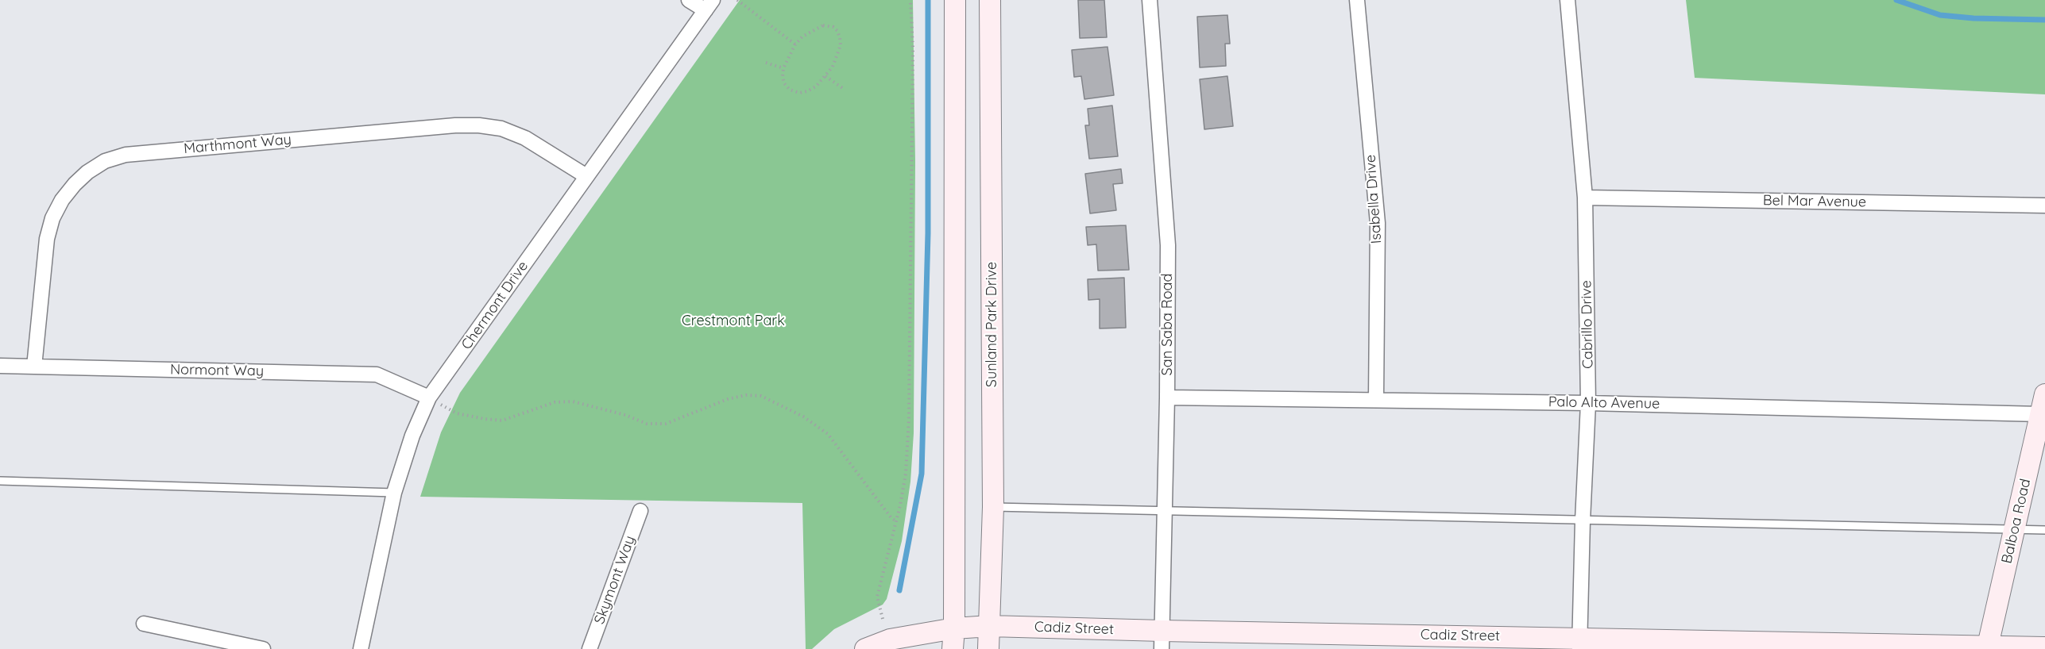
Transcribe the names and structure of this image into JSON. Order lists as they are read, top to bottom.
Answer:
{
  "streets": {
    "street": [
      "Marthmont Way",
      "Isabella Drive",
      "Bel Mar Avenue",
      "Chermont Drive",
      "Sunland Park Drive",
      "San Saba Road",
      "Cabrillo Drive",
      "Normont Way",
      "Palo Alto Avenue",
      "Balboa Road",
      "Skymont Way",
      "Cadiz Street"
    ]
  },
  "crossings": [
    ["Marthmont Way", "Chermont Drive"],
    ["Marthmont Way", "Normont Way"],
    ["Isabella Drive", "Palo Alto Avenue"],
    ["Bel Mar Avenue", "Cabrillo Drive"],
    ["Chermont Drive", "Normont Way"],
    ["Sunland Park Drive", "Cadiz Street"],
    ["San Saba Road", "Palo Alto Avenue"],
    ["San Saba Road", "Cadiz Street"],
    ["Cabrillo Drive", "Palo Alto Avenue"],
    ["Cabrillo Drive", "Cadiz Street"],
    ["Palo Alto Avenue", "Balboa Road"],
    ["Balboa Road", "Cadiz Street"]
  ],
  "parks": ["Crestmont Park"]
}
